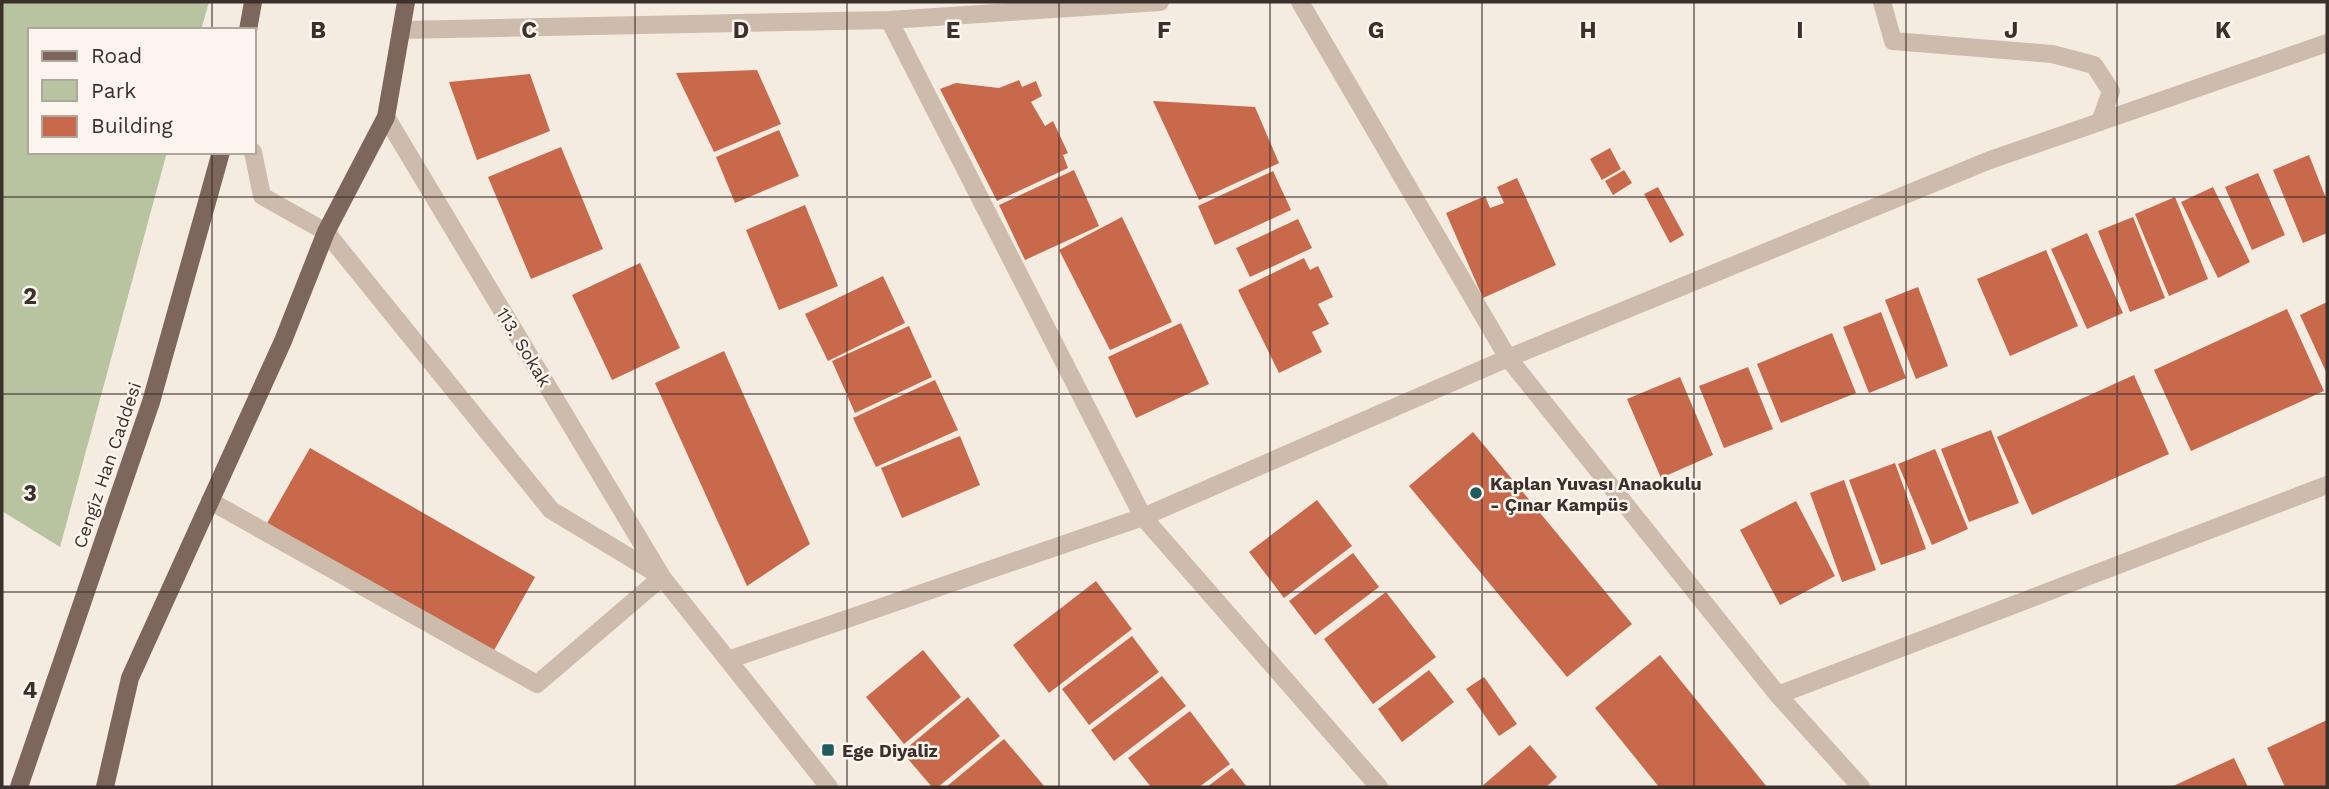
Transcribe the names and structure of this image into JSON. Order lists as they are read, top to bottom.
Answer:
{
  "streets": {
    "main road": ["Cengiz Han Caddesi"],
    "street": ["113. Sokak"]
  },
  "places": {
    "other": ["Kaplan Yuvası Anaokulu - Çınar Kampüs"],
    "transit": ["Ege Diyaliz"]
  },
  "legend": ["Road", "Park", "Building"],
  "grid": {
    "columns": [
      "B",
      "C",
      "D",
      "E",
      "F",
      "G",
      "H",
      "I",
      "J",
      "K"
    ],
    "rows": ["2", "3", "4"]
  }
}
